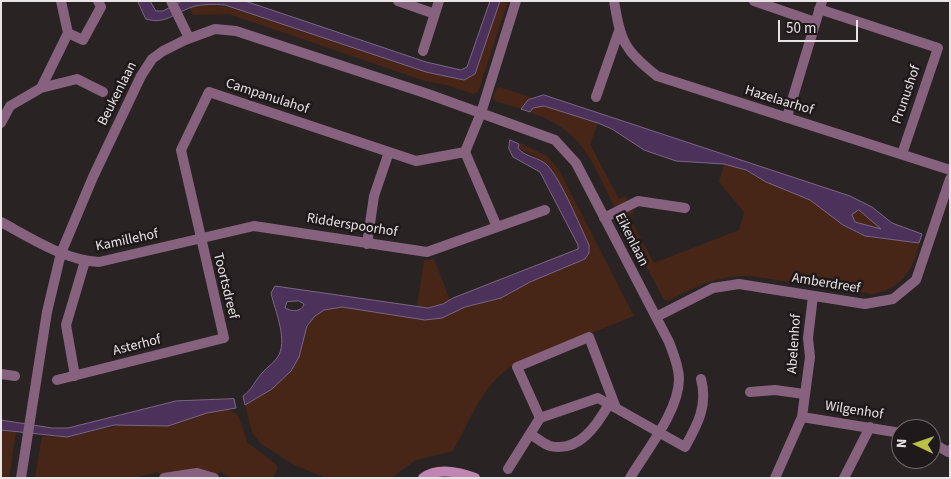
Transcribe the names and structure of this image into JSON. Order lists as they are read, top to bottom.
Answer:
{
  "streets": {
    "street": [
      "Beukenlaan",
      "Prunushof",
      "Campanulahof",
      "Hazelaarhof",
      "Ridderspoorhof",
      "Eikenlaan",
      "Kamillehof",
      "Amberdreef",
      "Toortsdreef",
      "Abelenhof",
      "Asterhof",
      "Wilgenhof"
    ]
  },
  "crossings": [
    ["Beukenlaan", "Eikenlaan"],
    ["Beukenlaan", "Kamillehof"],
    ["Prunushof", "Hazelaarhof"],
    ["Campanulahof", "Ridderspoorhof"],
    ["Campanulahof", "Kamillehof"],
    ["Campanulahof", "Toortsdreef"],
    ["Ridderspoorhof", "Kamillehof"],
    ["Ridderspoorhof", "Toortsdreef"],
    ["Eikenlaan", "Amberdreef"],
    ["Kamillehof", "Toortsdreef"],
    ["Amberdreef", "Abelenhof"],
    ["Toortsdreef", "Asterhof"],
    ["Abelenhof", "Wilgenhof"]
  ],
  "scale_bar": "50 m",
  "north": "left"
}
